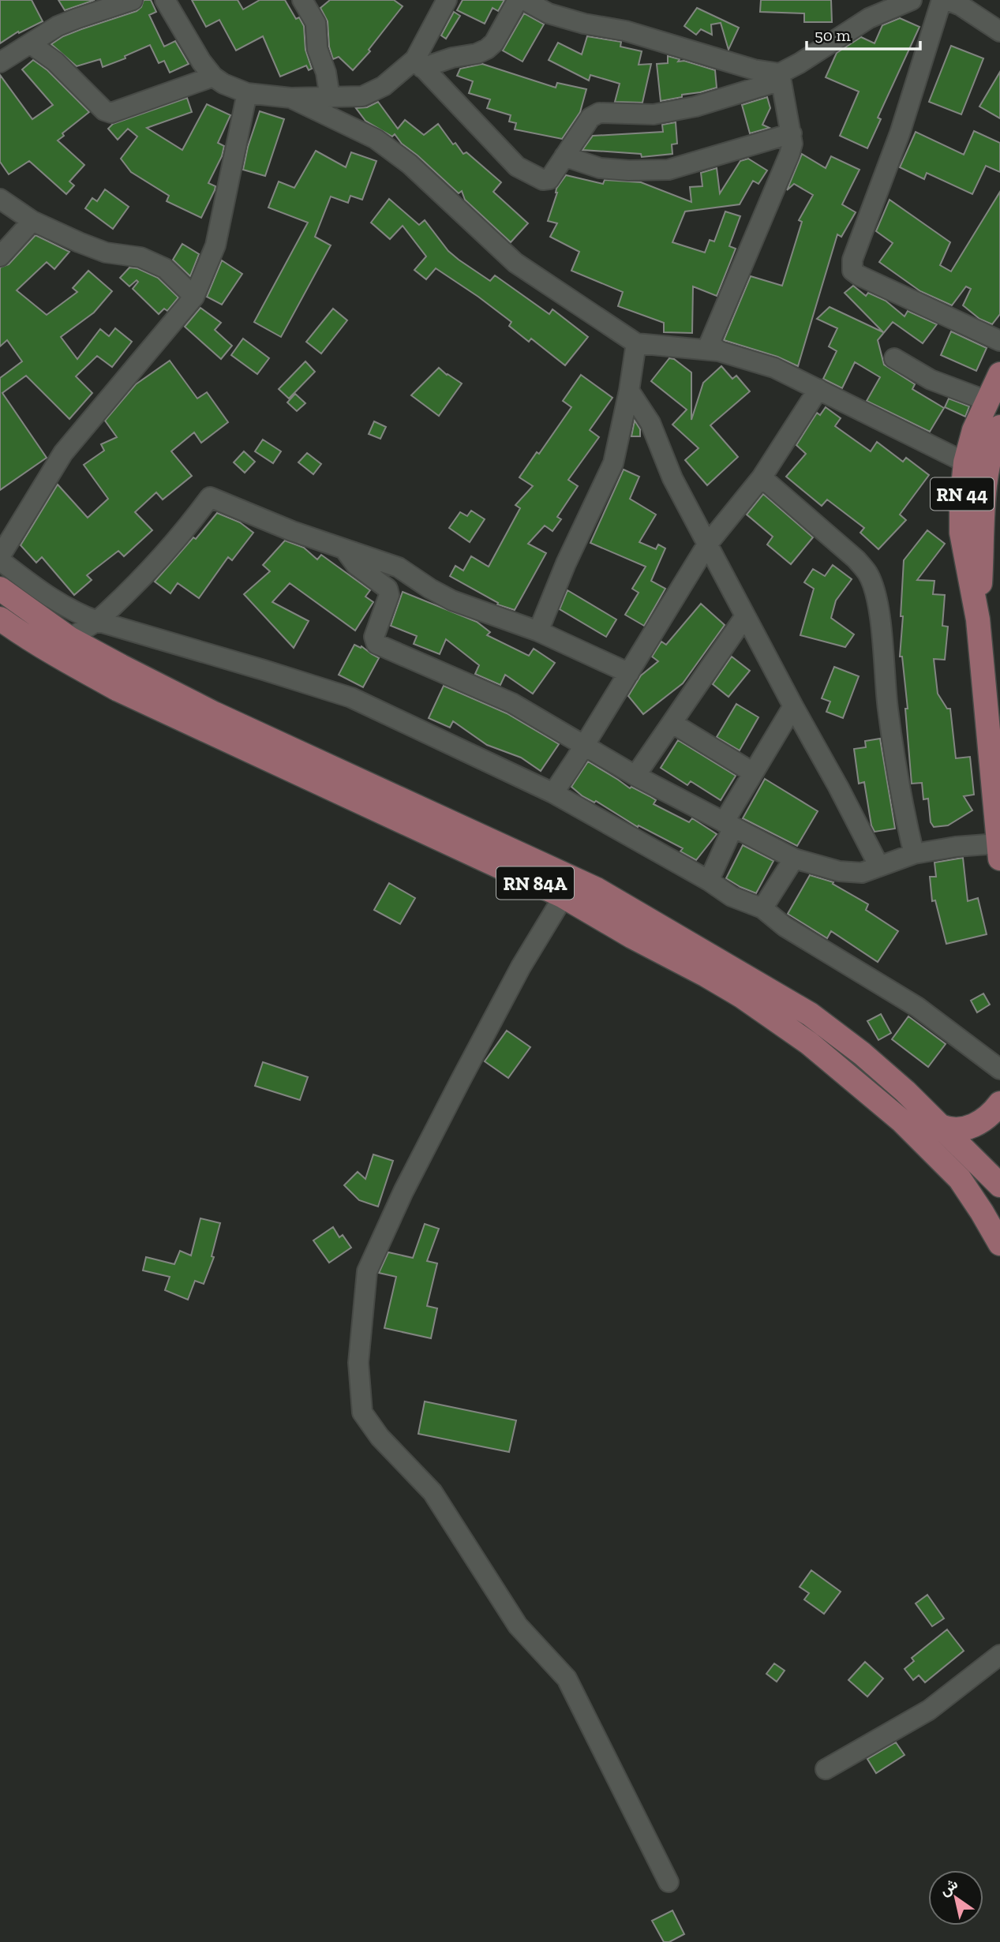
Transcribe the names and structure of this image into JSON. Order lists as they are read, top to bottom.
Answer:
{
  "streets": {
    "main road": ["RN 44", "RN 84A"]
  },
  "scale_bar": "50 m",
  "north": "top left"
}
